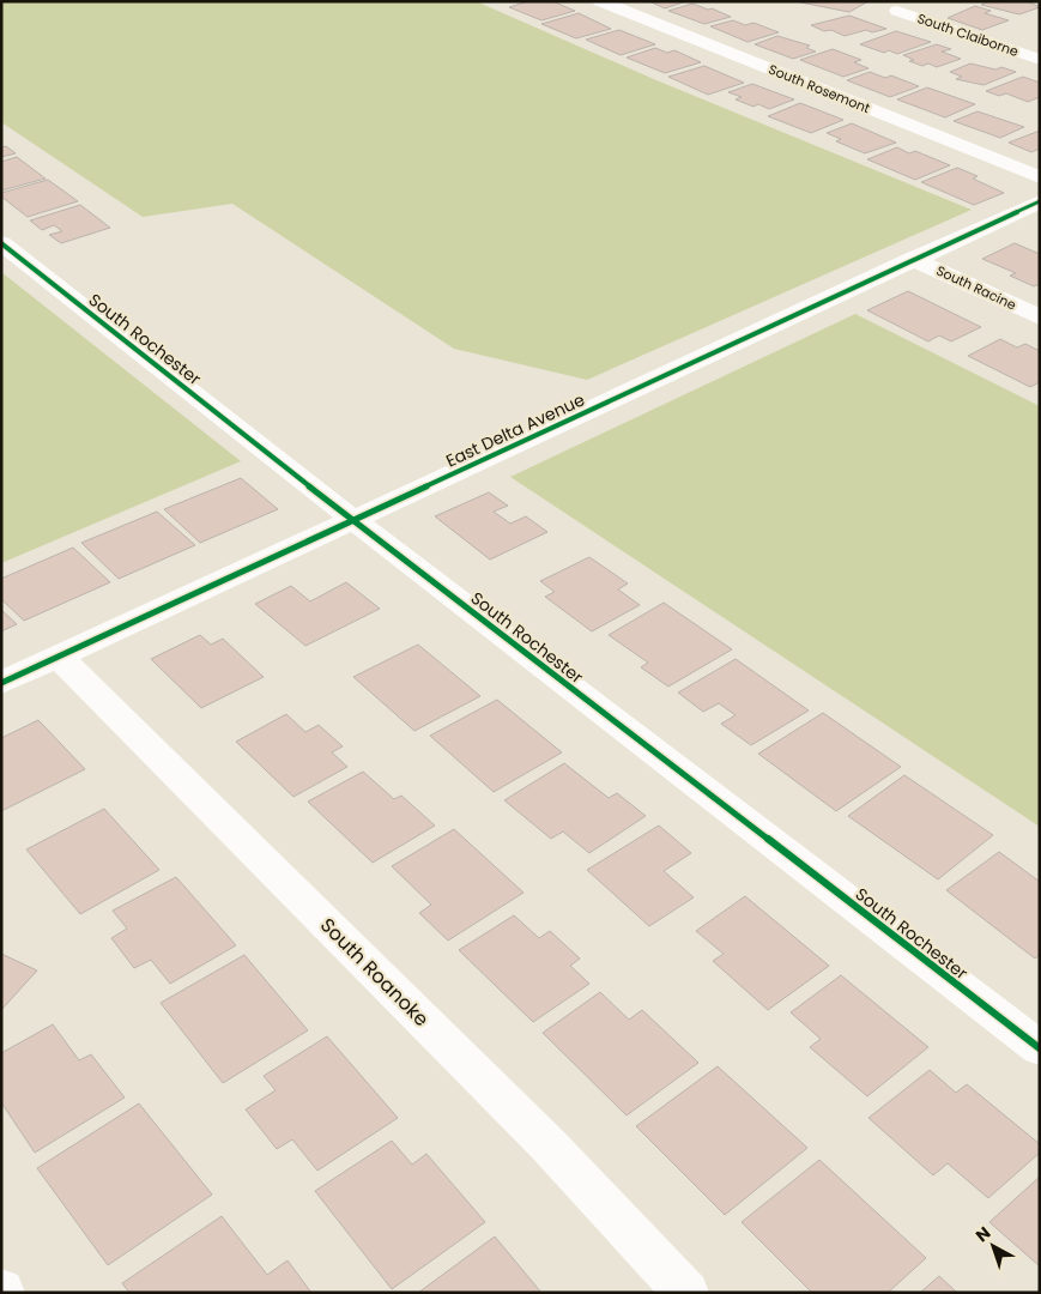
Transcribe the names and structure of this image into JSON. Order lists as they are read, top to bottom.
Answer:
{
  "streets": {
    "street": [
      "South Claiborne",
      "South Rosemont",
      "South Racine",
      "South Rochester",
      "East Delta Avenue",
      "South Roanoke"
    ]
  },
  "crossings": [
    ["South Racine", "East Delta Avenue"],
    ["South Rochester", "East Delta Avenue"],
    ["East Delta Avenue", "South Roanoke"]
  ],
  "north": "top left"
}
